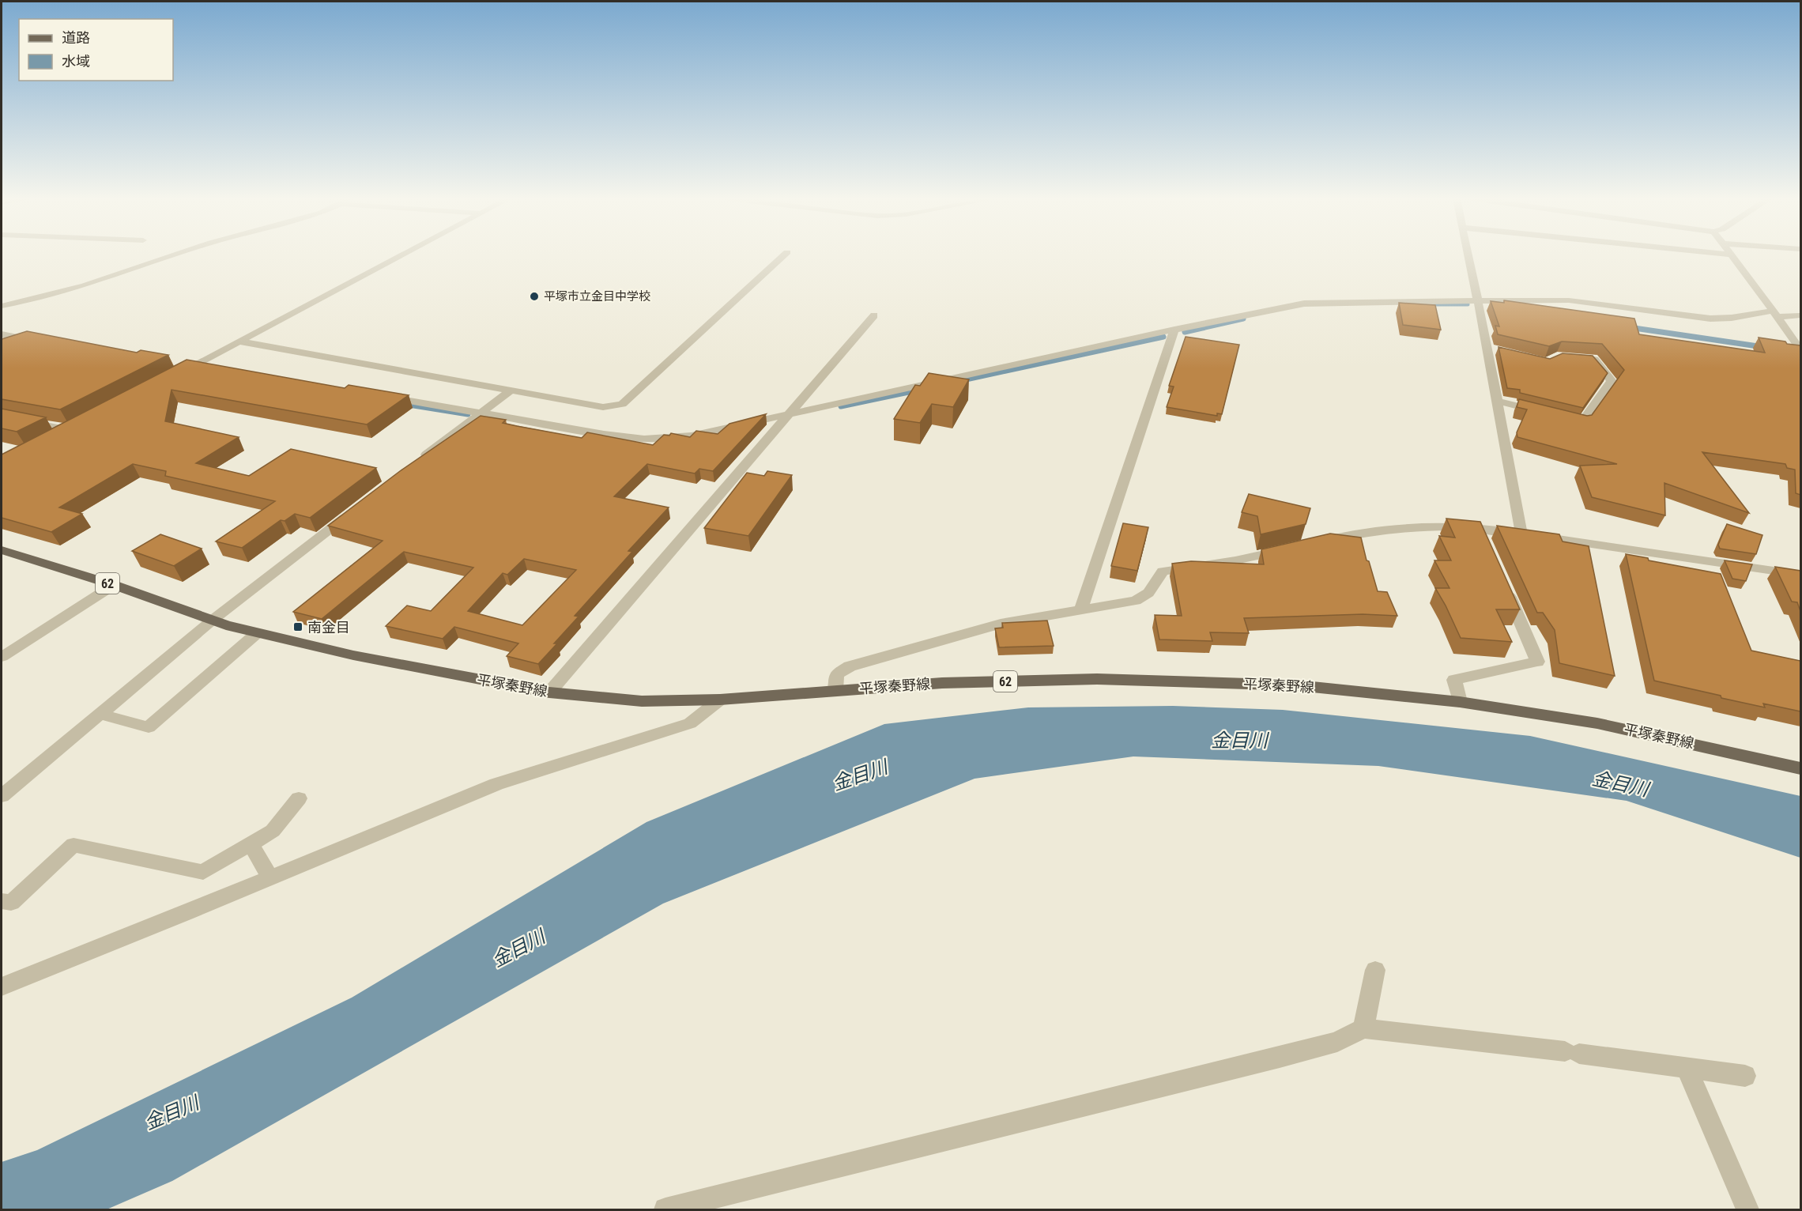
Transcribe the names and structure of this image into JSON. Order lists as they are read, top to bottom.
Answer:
{
  "streets": {
    "main road": ["62", "平塚秦野線"]
  },
  "water": ["金目川"],
  "places": {
    "other": ["平塚市立金目中学校"],
    "transit": ["南金目"]
  },
  "legend": ["道路", "水域"]
}
